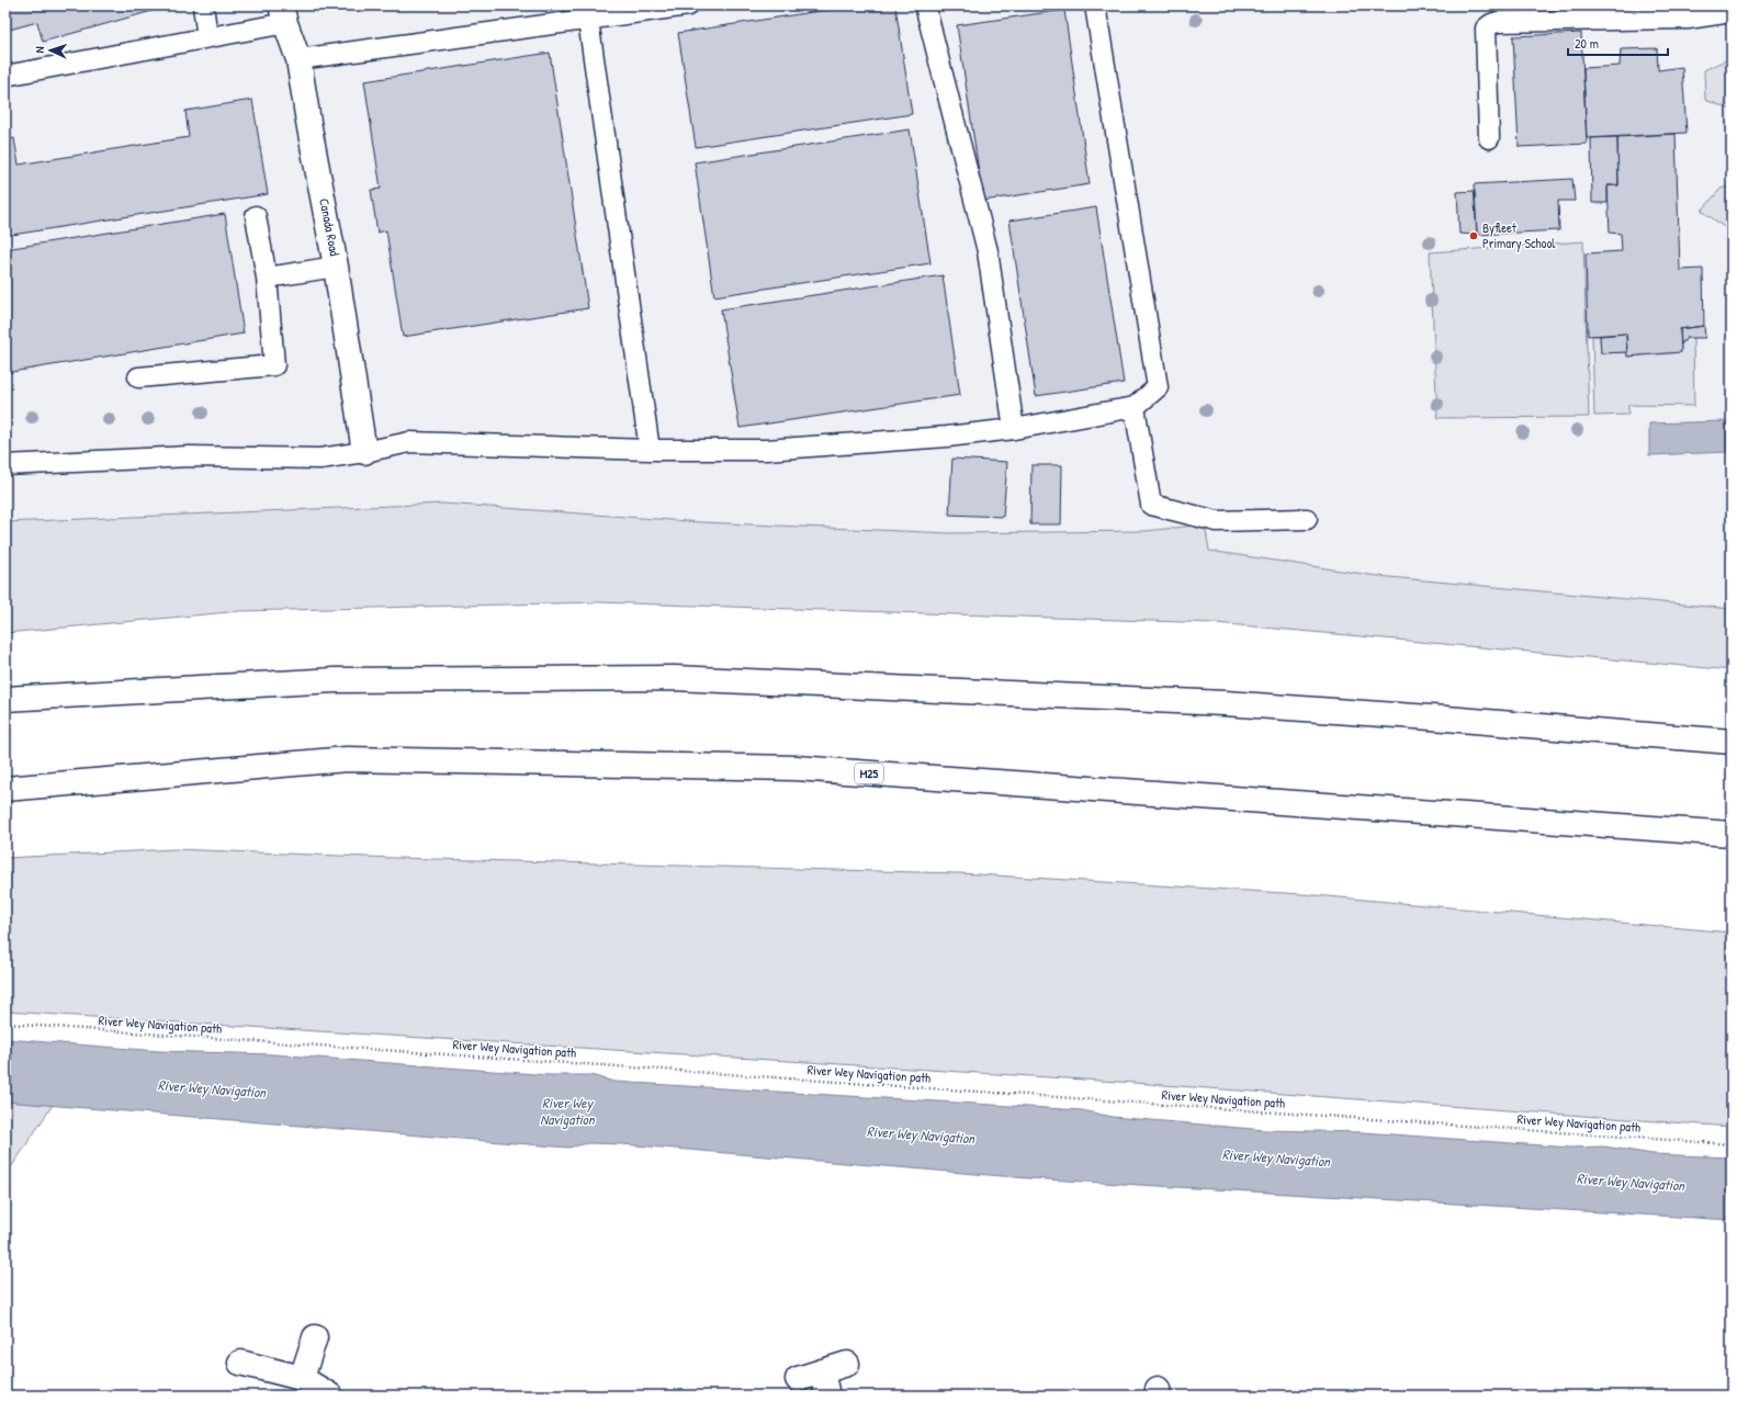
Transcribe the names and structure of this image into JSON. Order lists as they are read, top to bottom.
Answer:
{
  "streets": {
    "main road": ["Canada Road", "M25"],
    "path": ["River Wey Navigation path"]
  },
  "water": ["River Wey Navigation"],
  "places": ["Byfleet Primary School"],
  "scale_bar": "20 m",
  "north": "left"
}
